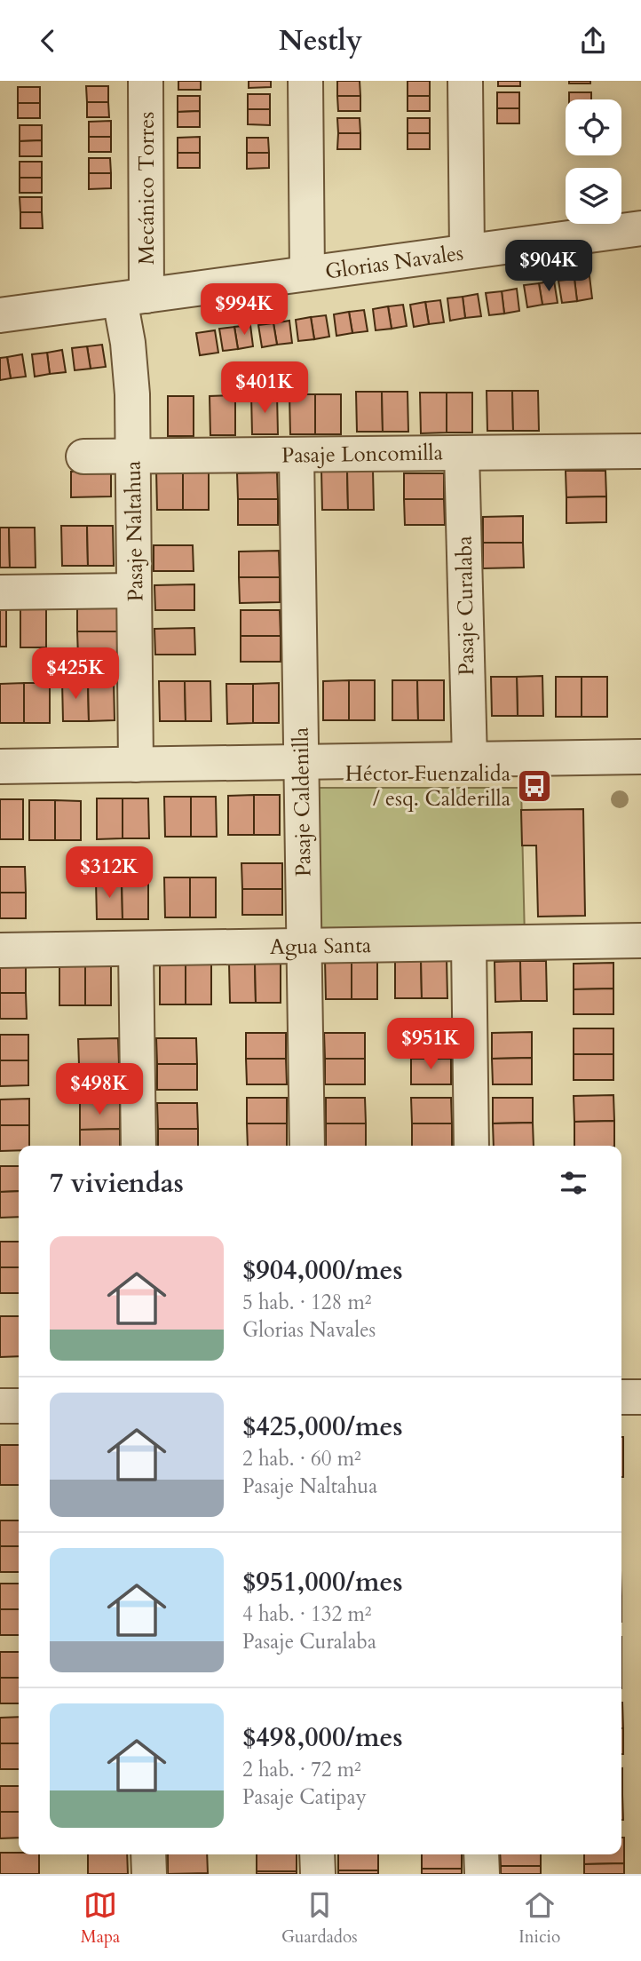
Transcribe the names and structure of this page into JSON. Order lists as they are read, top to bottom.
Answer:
{
  "streets": {
    "street": [
      "Mecánico Torres",
      "Glorias Navales",
      "Pasaje Loncomilla",
      "Pasaje Naltahua",
      "Pasaje Curalaba",
      "Pasaje Caldenilla",
      "Agua Santa"
    ]
  },
  "crossings": [
    ["Mecánico Torres", "Glorias Navales"],
    ["Mecánico Torres", "Pasaje Naltahua"],
    ["Glorias Navales", "Pasaje Naltahua"],
    ["Pasaje Loncomilla", "Pasaje Naltahua"],
    ["Pasaje Loncomilla", "Pasaje Curalaba"],
    ["Pasaje Loncomilla", "Pasaje Caldenilla"],
    ["Pasaje Caldenilla", "Agua Santa"]
  ],
  "places": {
    "bus stop": ["Héctor Fuenzalida / esq. Calderilla"]
  },
  "page": {
    "header": "Nestly",
    "price": [
      "$904K",
      "$994K",
      "$401K",
      "$425K",
      "$312K",
      "$951K",
      "$498K"
    ],
    "heading": "7 viviendas",
    "list": [
      {
        "name": "$904,000/mes",
        "note": "5 hab. · 128 m² · Glorias Navales"
      },
      {
        "name": "$425,000/mes",
        "note": "2 hab. · 60 m² · Pasaje Naltahua"
      },
      {
        "name": "$951,000/mes",
        "note": "4 hab. · 132 m² · Pasaje Curalaba"
      },
      {
        "name": "$498,000/mes",
        "note": "2 hab. · 72 m² · Pasaje Catipay"
      }
    ],
    "tabs": ["Mapa", "Guardados", "Inicio"]
  }
}
